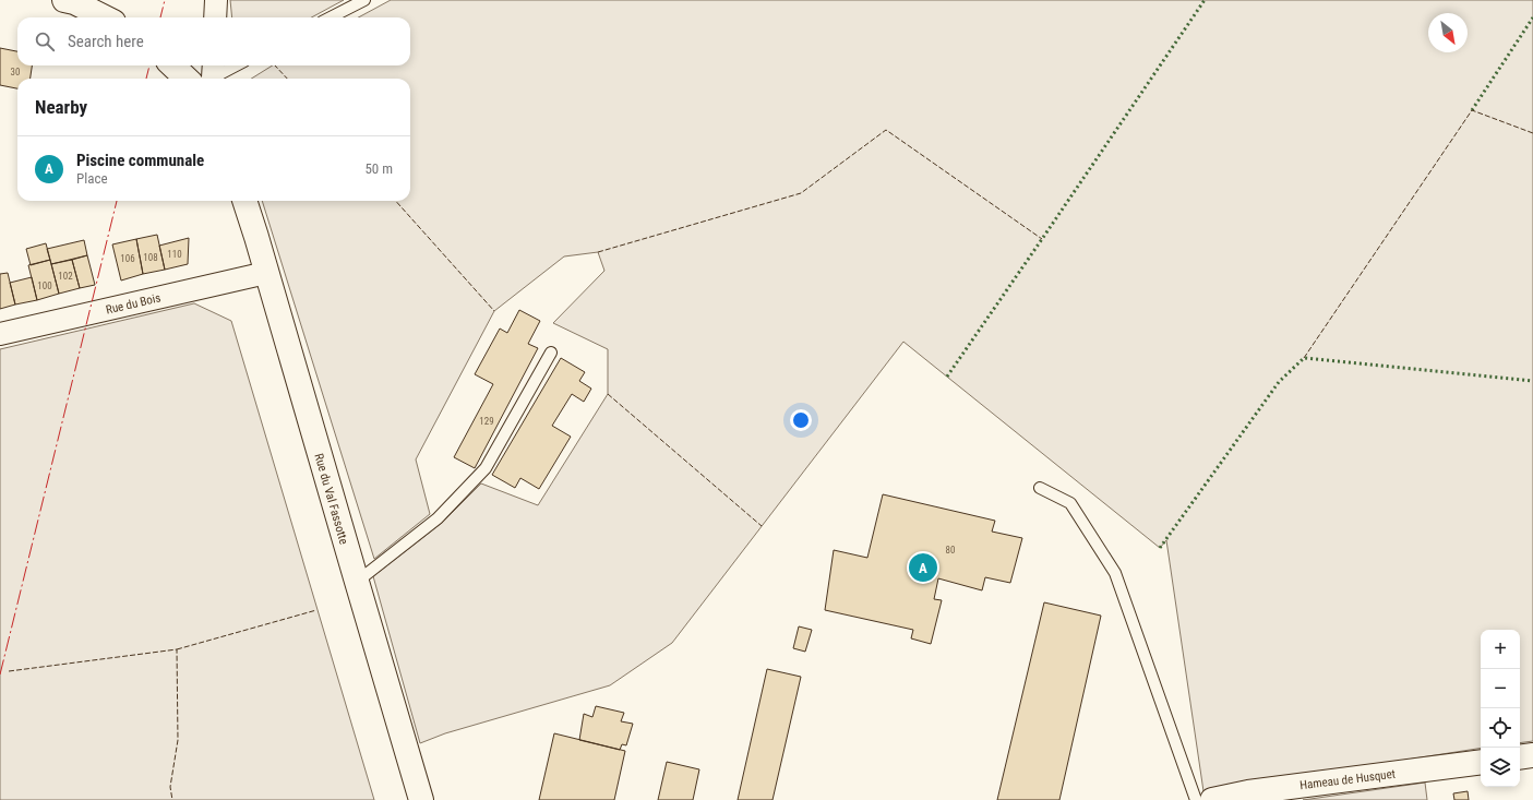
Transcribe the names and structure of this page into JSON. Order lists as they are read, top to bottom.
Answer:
{
  "streets": {
    "street": ["Rue du Bois", "Rue du Val Fassotte", "Hameau de Husquet"]
  },
  "crossings": [
    ["Rue du Bois", "Rue du Val Fassotte"]
  ],
  "house_numbers": [
    "30",
    "110",
    "108",
    "106",
    "102",
    "100",
    "129",
    "80"
  ],
  "north": "bottom right",
  "page": {
    "search": "Search here",
    "heading": "Nearby",
    "list": [
      {
        "mark": "A",
        "name": "Piscine communale",
        "note": "Place",
        "value": "50 m"
      }
    ],
    "pins": "A",
    "map_buttons": ["+", "−"]
  }
}
